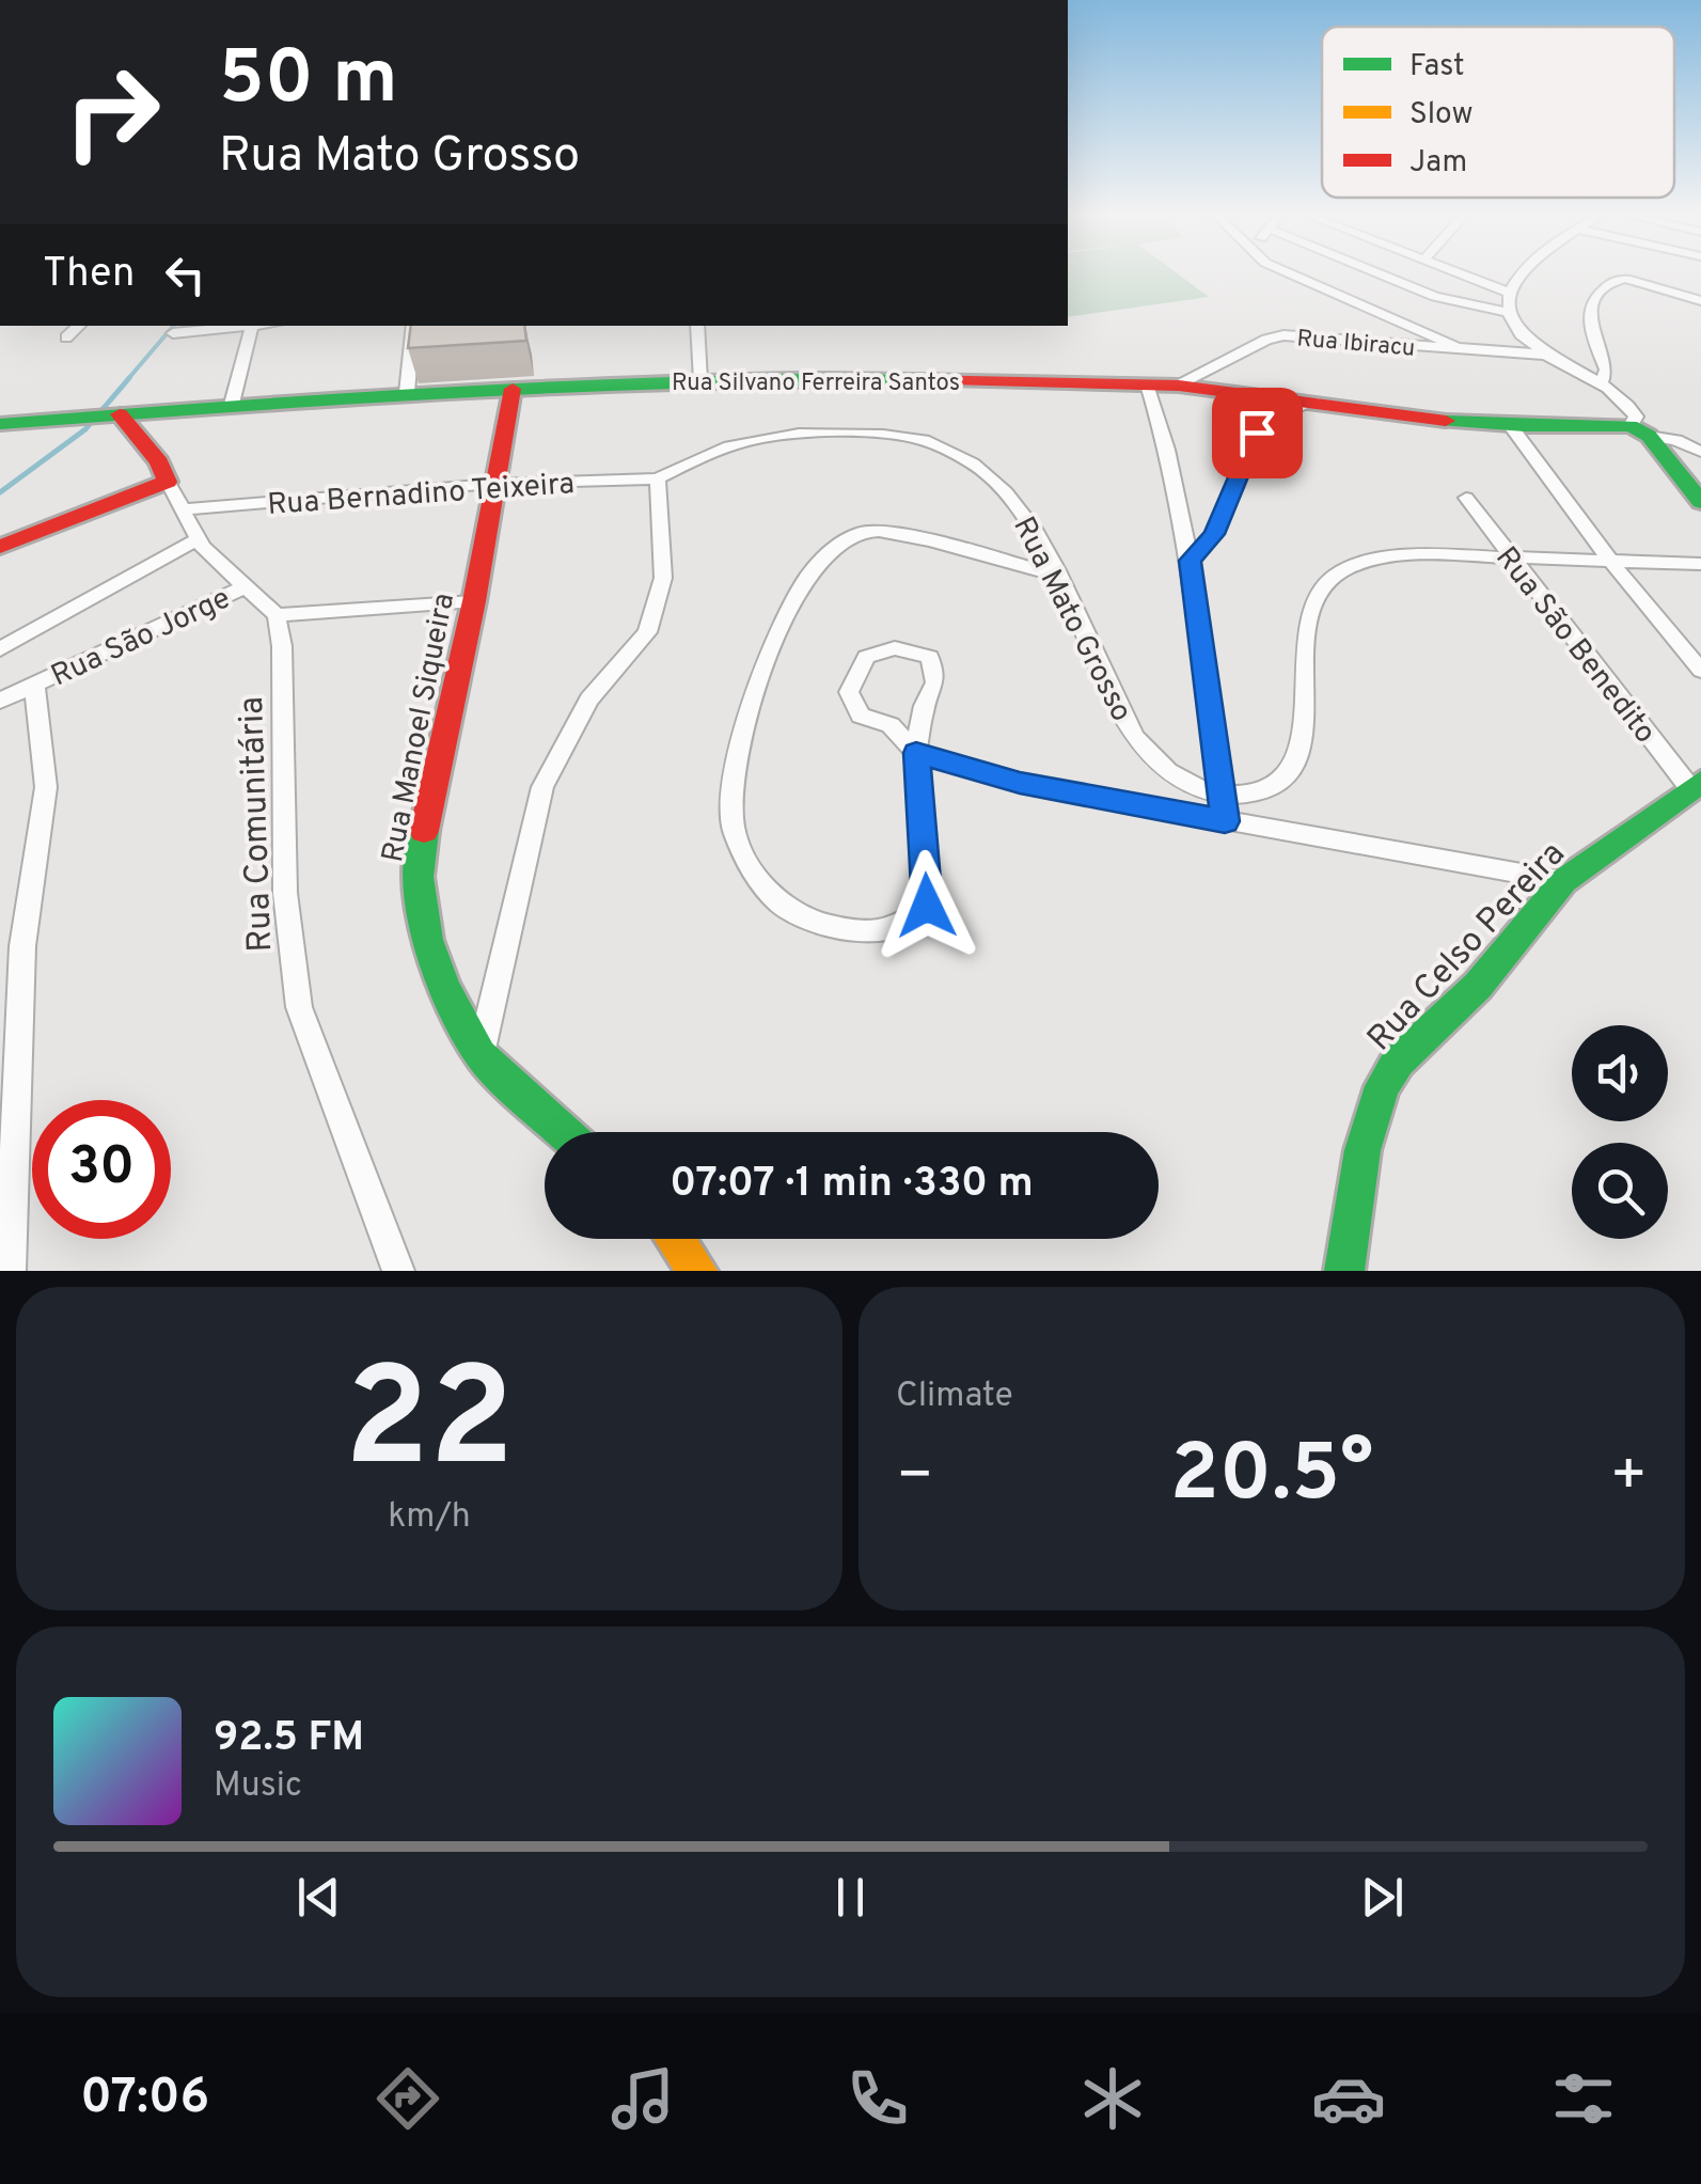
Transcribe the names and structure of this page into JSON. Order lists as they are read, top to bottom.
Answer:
{
  "streets": {
    "street": [
      "Rua Ibiracu",
      "Rua Silvano Ferreira Santos",
      "Rua Bernadino Teixeira",
      "Rua Mato Grosso",
      "Rua São Jorge",
      "Rua São Benedito",
      "Rua Manoel Siqueira",
      "Rua Comunitária",
      "Rua Celso Pereira"
    ]
  },
  "crossings": [
    ["Rua Ibiracu", "Rua Silvano Ferreira Santos"],
    ["Rua Silvano Ferreira Santos", "Rua Manoel Siqueira"],
    ["Rua Bernadino Teixeira", "Rua Mato Grosso"],
    ["Rua Bernadino Teixeira", "Rua Manoel Siqueira"],
    ["Rua São Benedito", "Rua Celso Pereira"]
  ],
  "legend": ["Fast", "Slow", "Jam"],
  "page": {
    "turn": ["50 m", "Rua Mato Grosso"],
    "then": "Then",
    "limit": "30",
    "trip": "07:07 · 1 min · 330 m",
    "tile": [
      ["22", "km/h"],
      "Climate"
    ],
    "heat": ["−", "20.5°", "+"],
    "song": ["92.5 FM", "Music"],
    "tabs": "07:06"
  }
}
